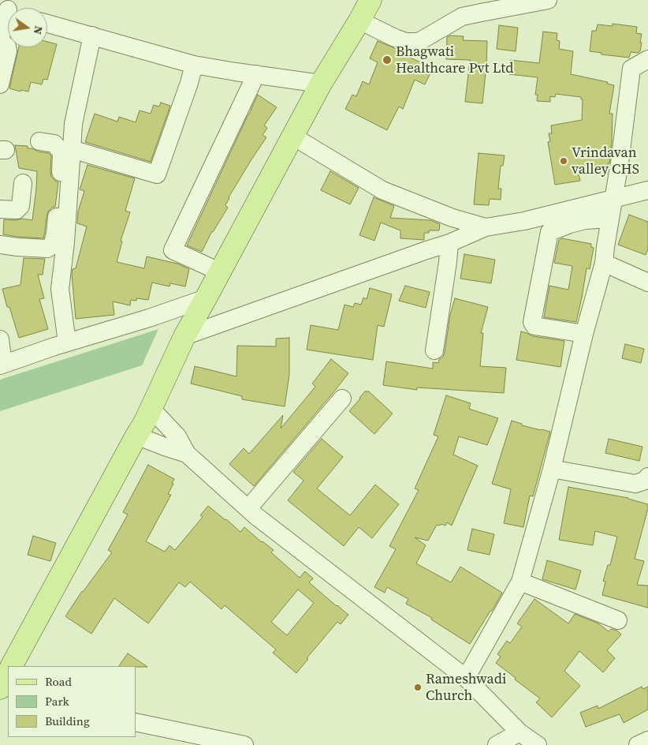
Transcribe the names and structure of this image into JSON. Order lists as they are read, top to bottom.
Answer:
{
  "places": ["Bhagwati Healthcare Pvt Ltd", "Vrindavan valley CHS", "Rameshwadi Church"],
  "legend": ["Road", "Park", "Building"],
  "north": "right"
}
